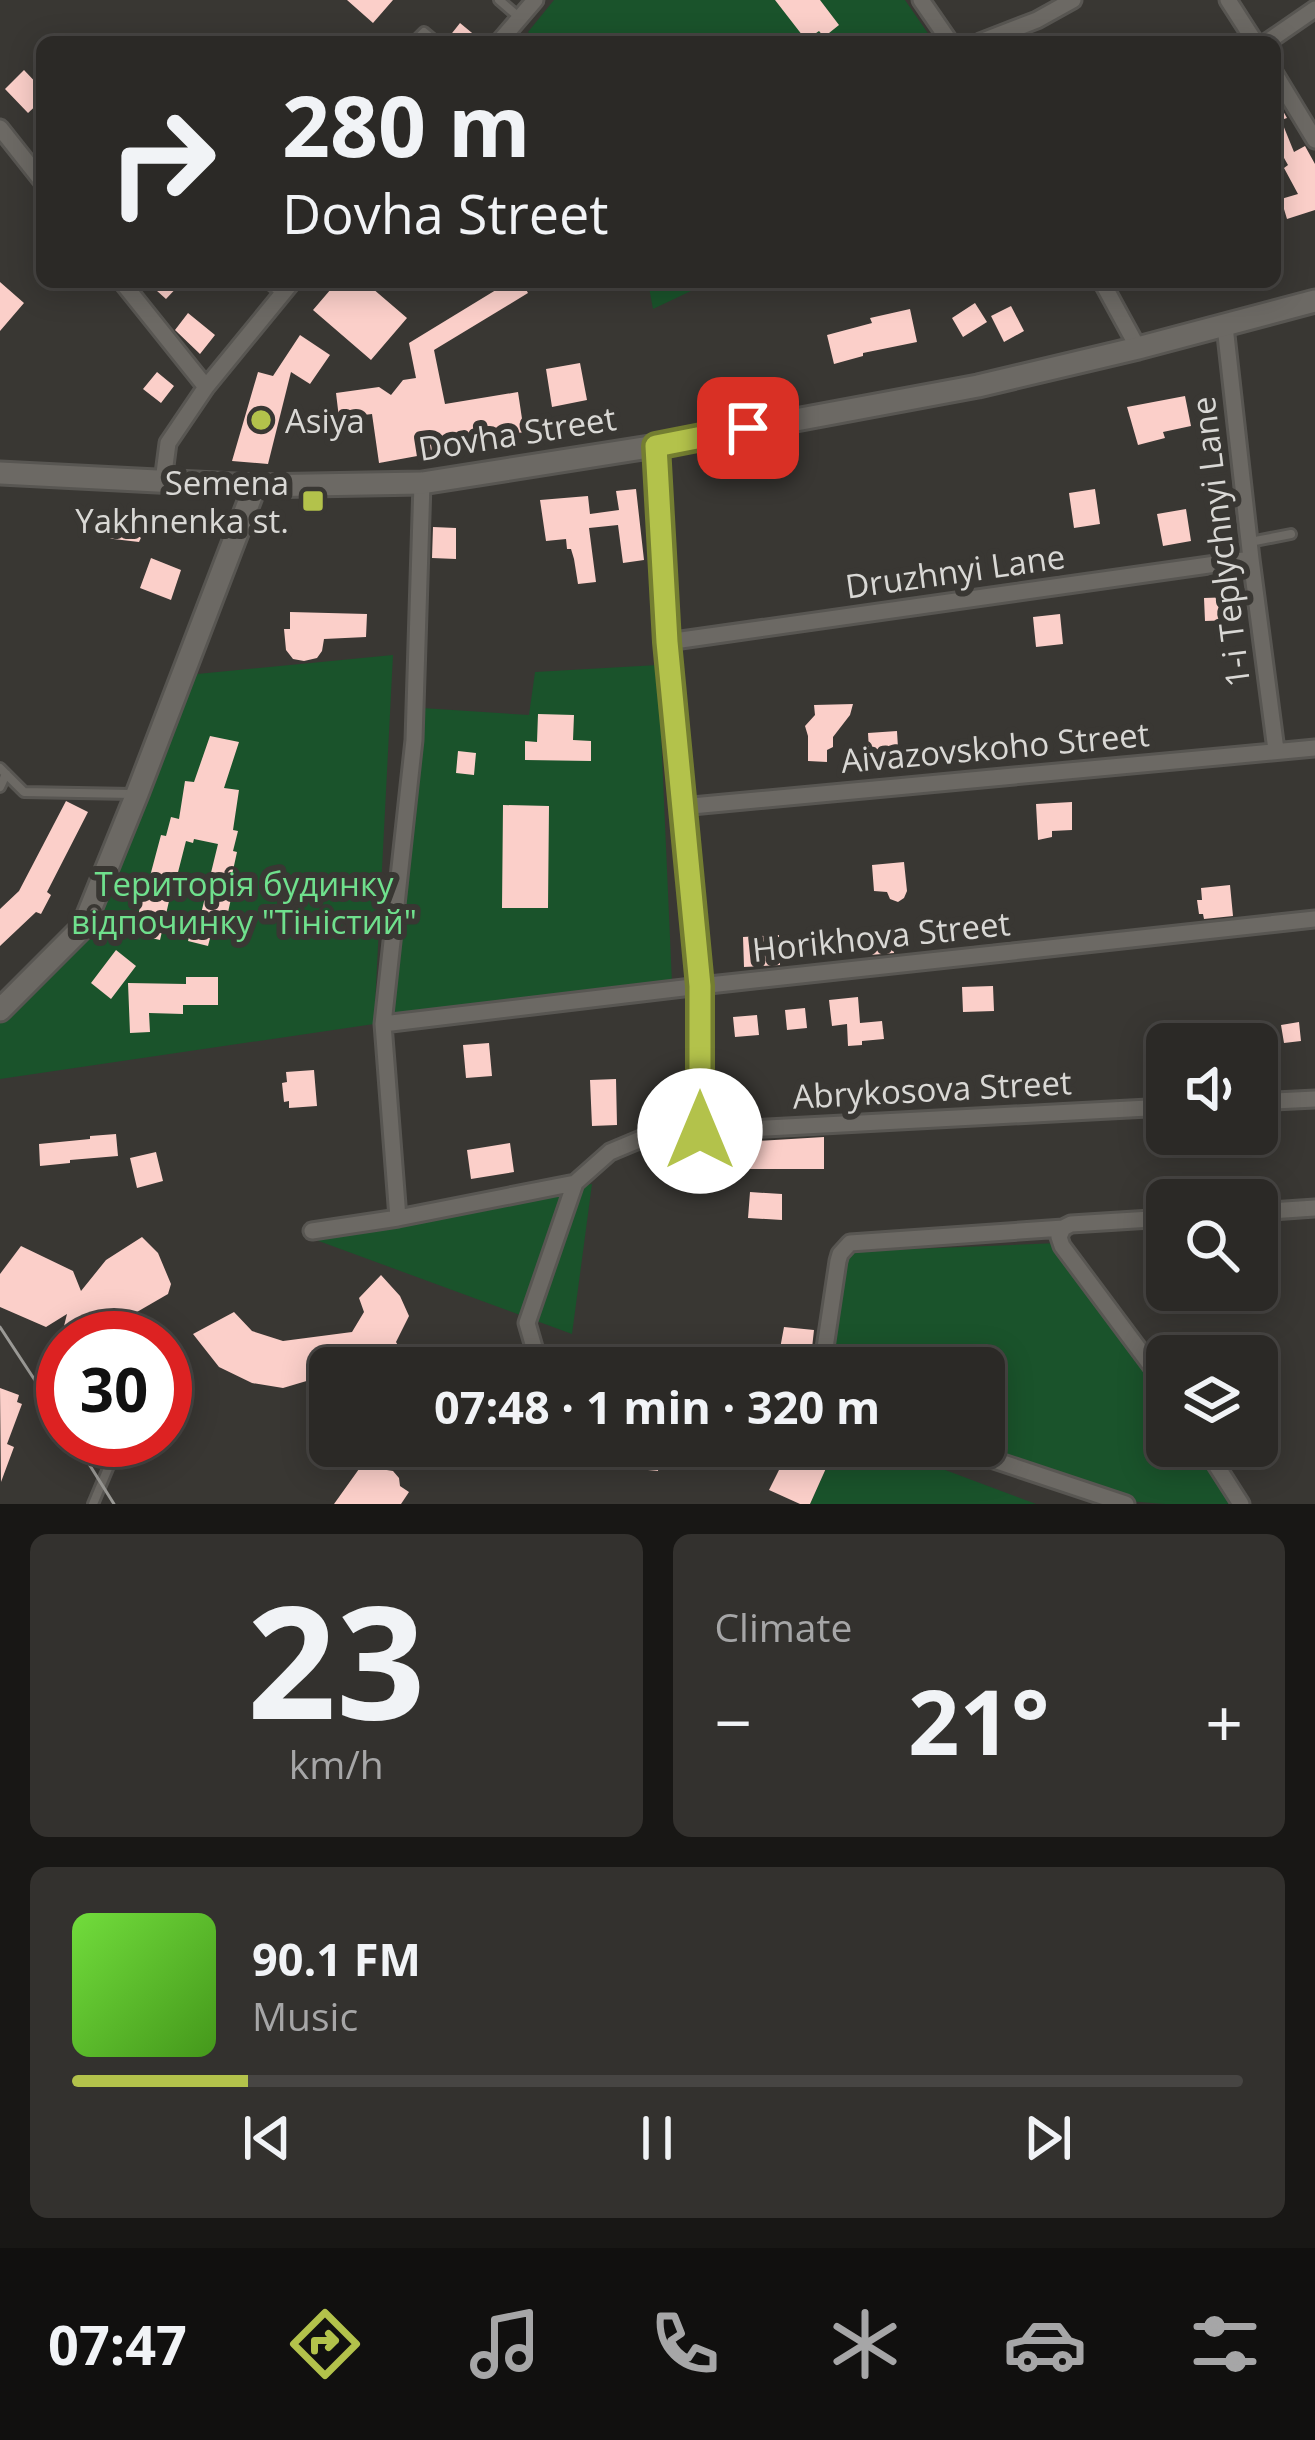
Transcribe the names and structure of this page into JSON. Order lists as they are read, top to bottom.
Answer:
{
  "streets": {
    "street": [
      "Dovha Street",
      "1-i Teplychnyi Lane",
      "Druzhnyi Lane",
      "Aivazovskoho Street",
      "Horikhova Street",
      "Abrykosova Street"
    ]
  },
  "crossings": [
    ["Dovha Street", "1-i Teplychnyi Lane"],
    ["1-i Teplychnyi Lane", "Druzhnyi Lane"],
    ["1-i Teplychnyi Lane", "Aivazovskoho Street"]
  ],
  "parks": ["Територія будинку відпочинку \"Тіністий\""],
  "places": {
    "other": ["Asiya"],
    "transit": ["Semena Yakhnenka st."]
  },
  "page": {
    "turn": ["280 m", "Dovha Street"],
    "limit": "30",
    "trip": "07:48 · 1 min · 320 m",
    "tile": [
      ["23", "km/h"],
      "Climate"
    ],
    "heat": ["−", "21°", "+"],
    "song": ["90.1 FM", "Music"],
    "tabs": "07:47"
  }
}
